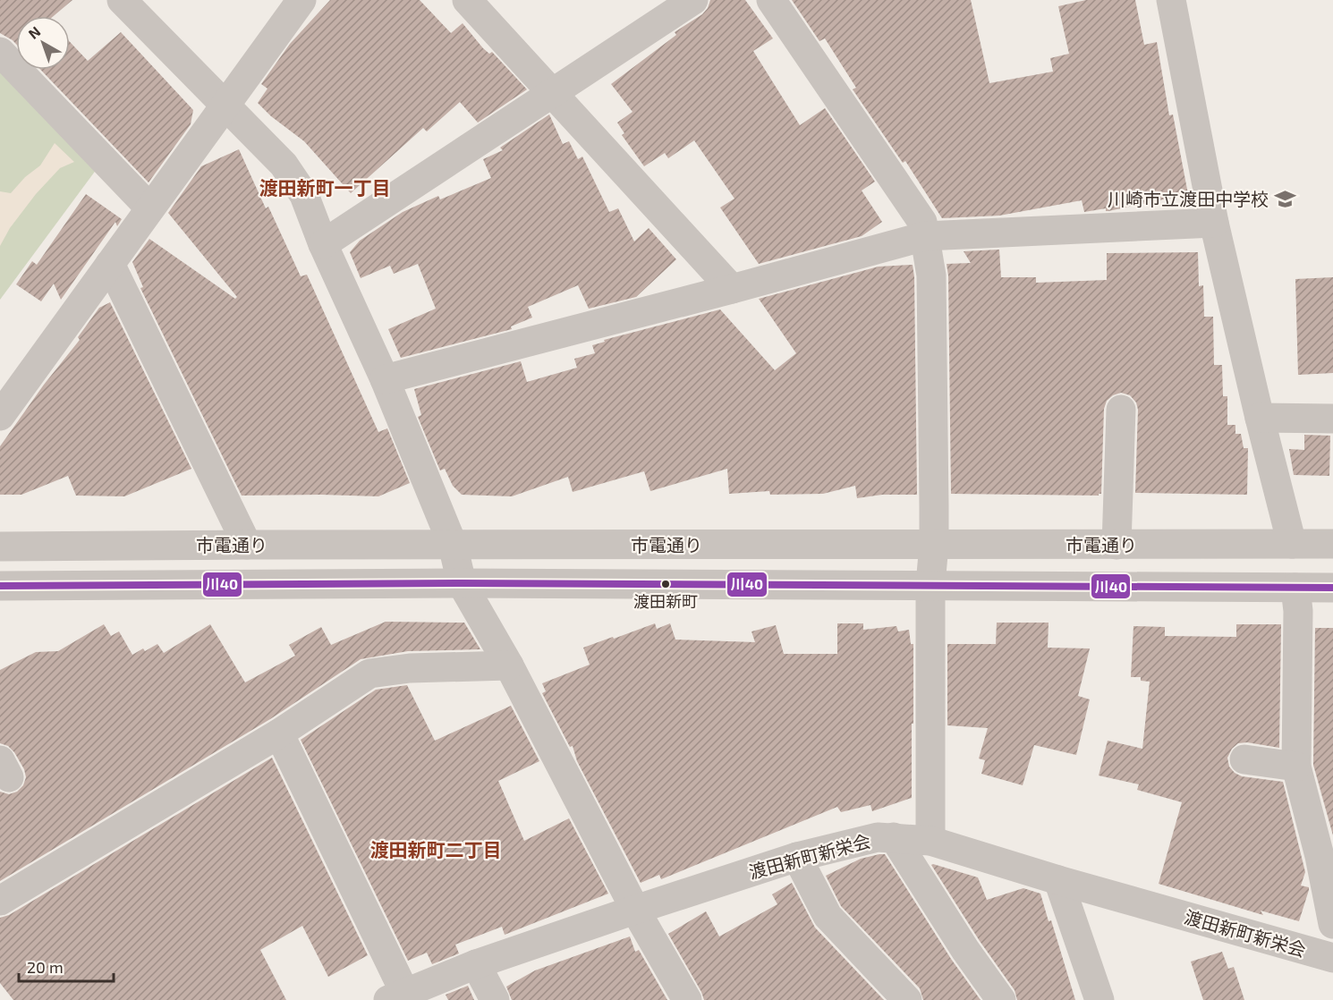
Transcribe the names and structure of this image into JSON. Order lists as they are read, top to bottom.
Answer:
{
  "streets": {
    "street": ["市電通り", "渡田新町新栄会"]
  },
  "districts": ["渡田新町一丁目", "渡田新町二丁目"],
  "places": {
    "school or university": ["川崎市立渡田中学校"],
    "other": ["渡田新町"]
  },
  "lines": ["transit line 川40"],
  "scale_bar": "20 m",
  "north": "top left"
}
